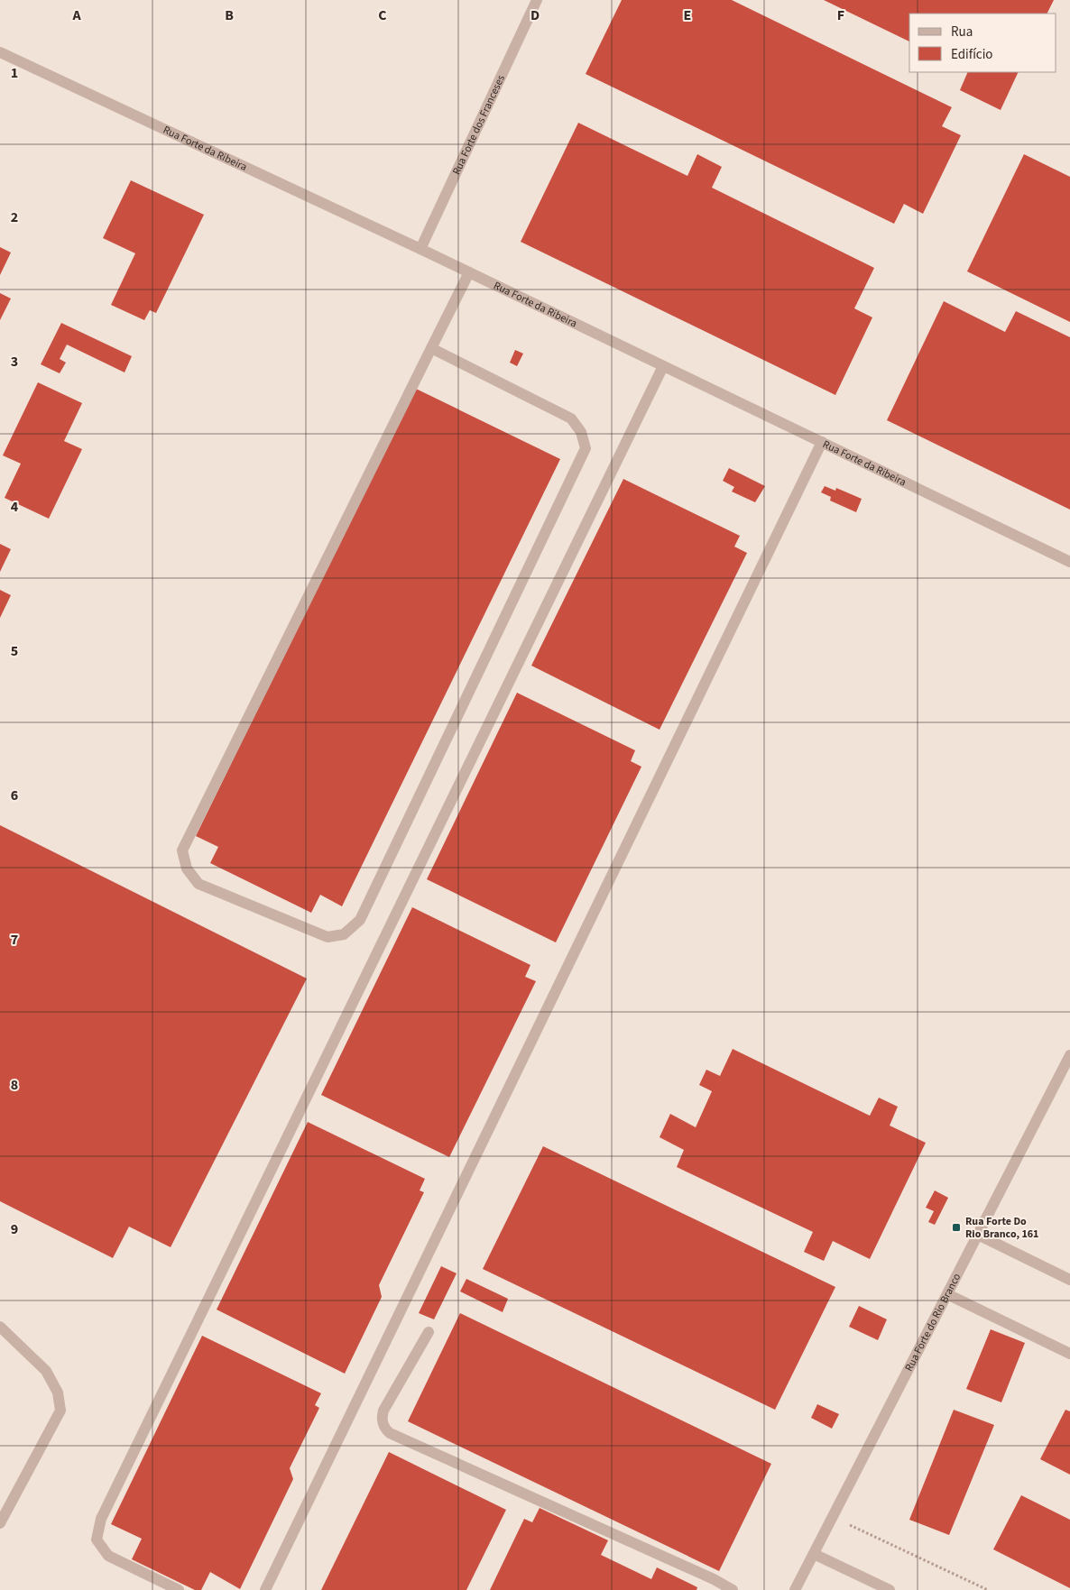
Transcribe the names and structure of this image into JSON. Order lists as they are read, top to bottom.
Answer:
{
  "streets": {
    "street": ["Rua Forte dos Franceses", "Rua Forte da Ribeira", "Rua Forte do Rio Branco"]
  },
  "crossings": [
    ["Rua Forte dos Franceses", "Rua Forte da Ribeira"]
  ],
  "places": {
    "transit": ["Rua Forte Do Rio Branco, 161"]
  },
  "legend": ["Rua", "Edifício"],
  "grid": {
    "columns": [
      "A",
      "B",
      "C",
      "D",
      "E",
      "F"
    ],
    "rows": [
      "1",
      "2",
      "3",
      "4",
      "5",
      "6",
      "7",
      "8",
      "9"
    ]
  }
}
